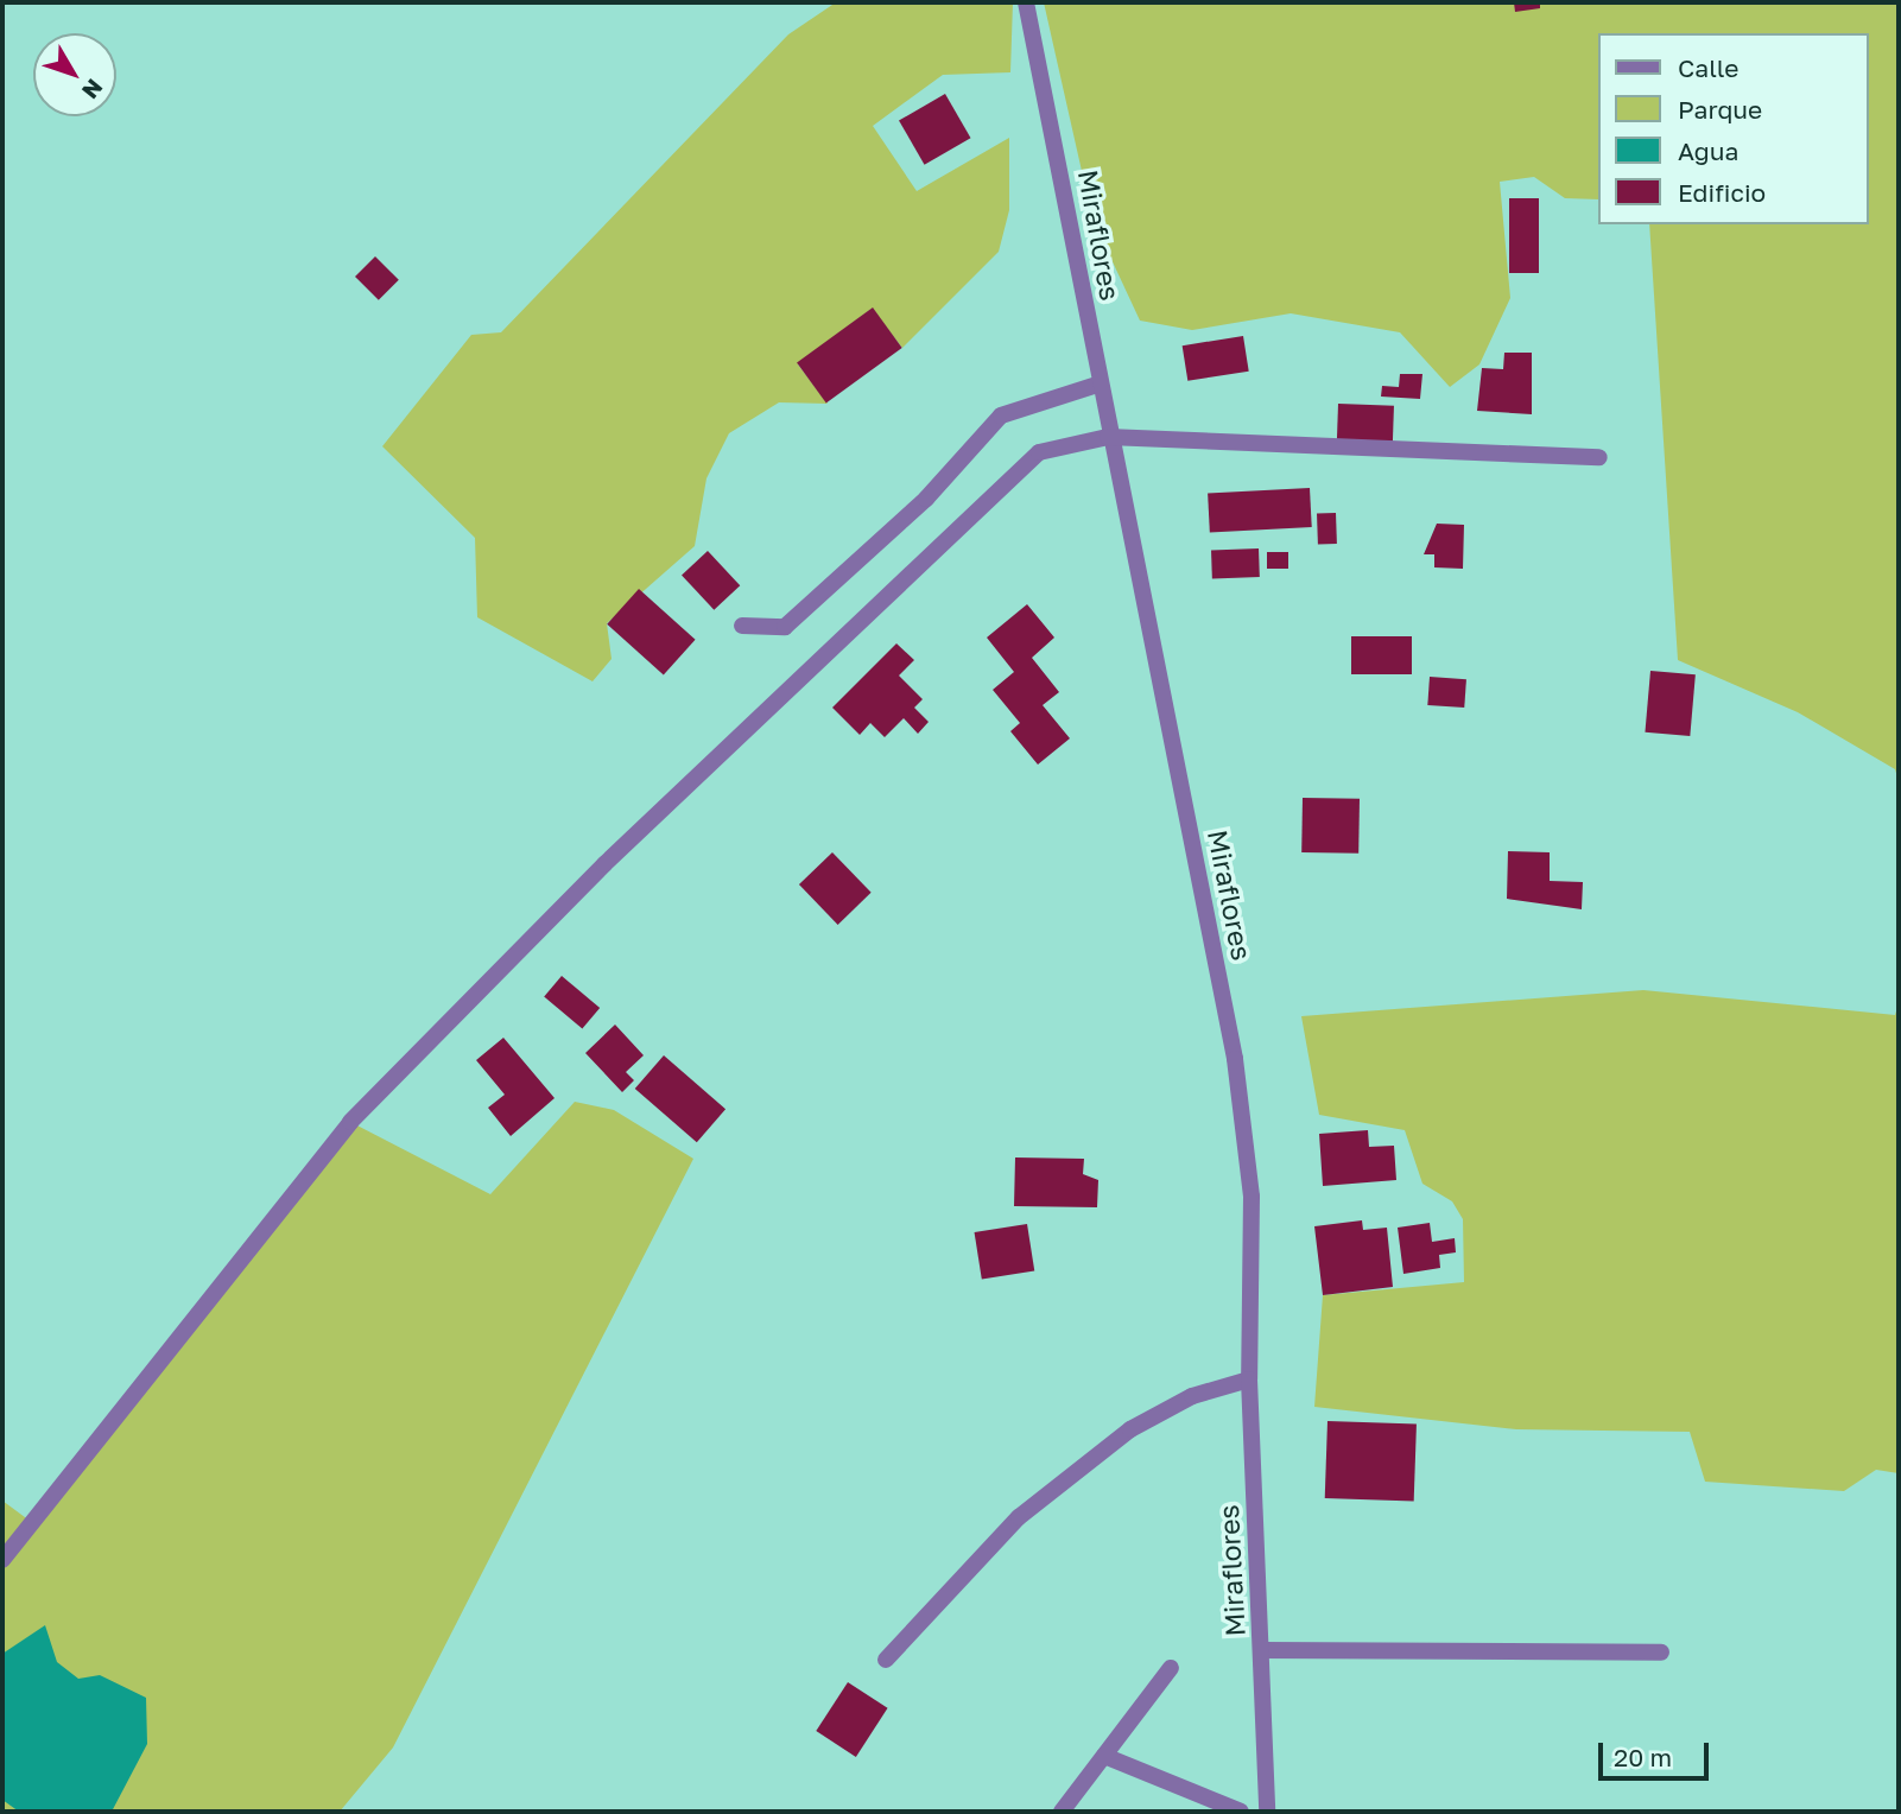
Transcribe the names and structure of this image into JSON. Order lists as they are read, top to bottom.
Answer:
{
  "streets": {
    "street": ["Miraflores"]
  },
  "legend": [
    "Calle",
    "Parque",
    "Agua",
    "Edificio"
  ],
  "scale_bar": "20 m",
  "north": "bottom right"
}
